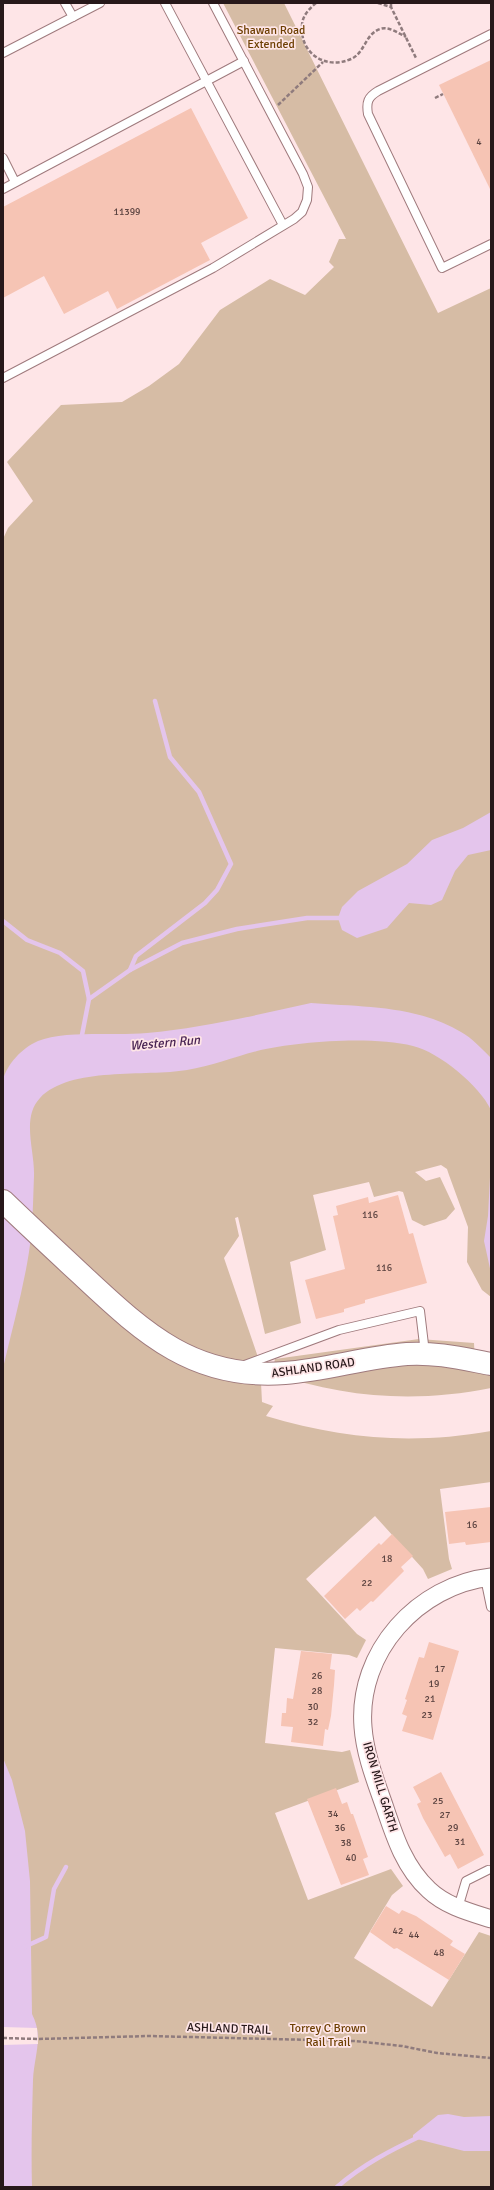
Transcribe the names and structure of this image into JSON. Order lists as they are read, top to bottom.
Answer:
{
  "streets": {
    "main road": ["ASHLAND ROAD"],
    "street": ["IRON MILL GARTH"],
    "path": ["ASHLAND TRAIL"]
  },
  "water": ["Western Run"],
  "parks": ["Shawan Road Extended", "Torrey C Brown Rail Trail"],
  "house_numbers": [
    "4",
    "11399",
    "116",
    "116",
    "16",
    "18",
    "22",
    "17",
    "26",
    "19",
    "28",
    "21",
    "30",
    "23",
    "32",
    "25",
    "34",
    "27",
    "36",
    "29",
    "31",
    "38",
    "40",
    "42",
    "44",
    "48"
  ]
}
